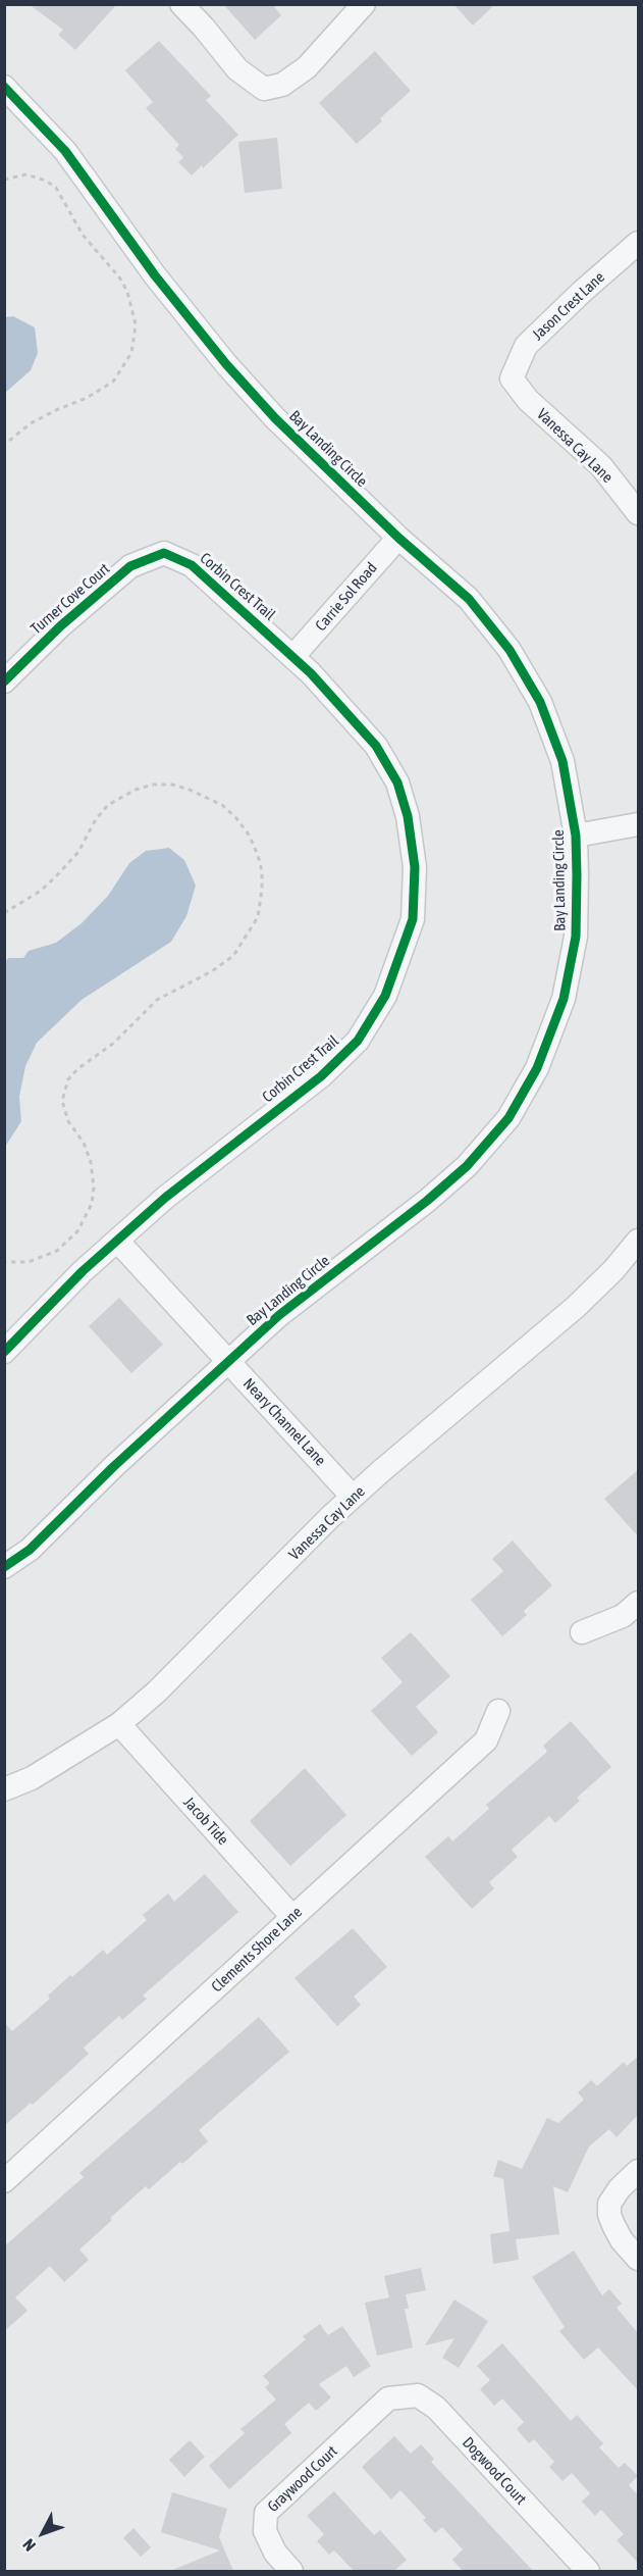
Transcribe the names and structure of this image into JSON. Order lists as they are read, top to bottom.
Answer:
{
  "streets": {
    "street": [
      "Jason Crest Lane",
      "Vanessa Cay Lane",
      "Bay Landing Circle",
      "Corbin Crest Trail",
      "Carrie Sol Road",
      "Turner Cove Court",
      "Neary Channel Lane",
      "Jacob Tide",
      "Clements Shore Lane",
      "Dogwood Court",
      "Graywood Court"
    ]
  },
  "crossings": [
    ["Jason Crest Lane", "Vanessa Cay Lane"],
    ["Vanessa Cay Lane", "Neary Channel Lane"],
    ["Vanessa Cay Lane", "Jacob Tide"],
    ["Bay Landing Circle", "Carrie Sol Road"],
    ["Bay Landing Circle", "Neary Channel Lane"],
    ["Corbin Crest Trail", "Carrie Sol Road"],
    ["Corbin Crest Trail", "Turner Cove Court"],
    ["Corbin Crest Trail", "Neary Channel Lane"],
    ["Jacob Tide", "Clements Shore Lane"],
    ["Dogwood Court", "Graywood Court"]
  ],
  "north": "bottom left"
}
